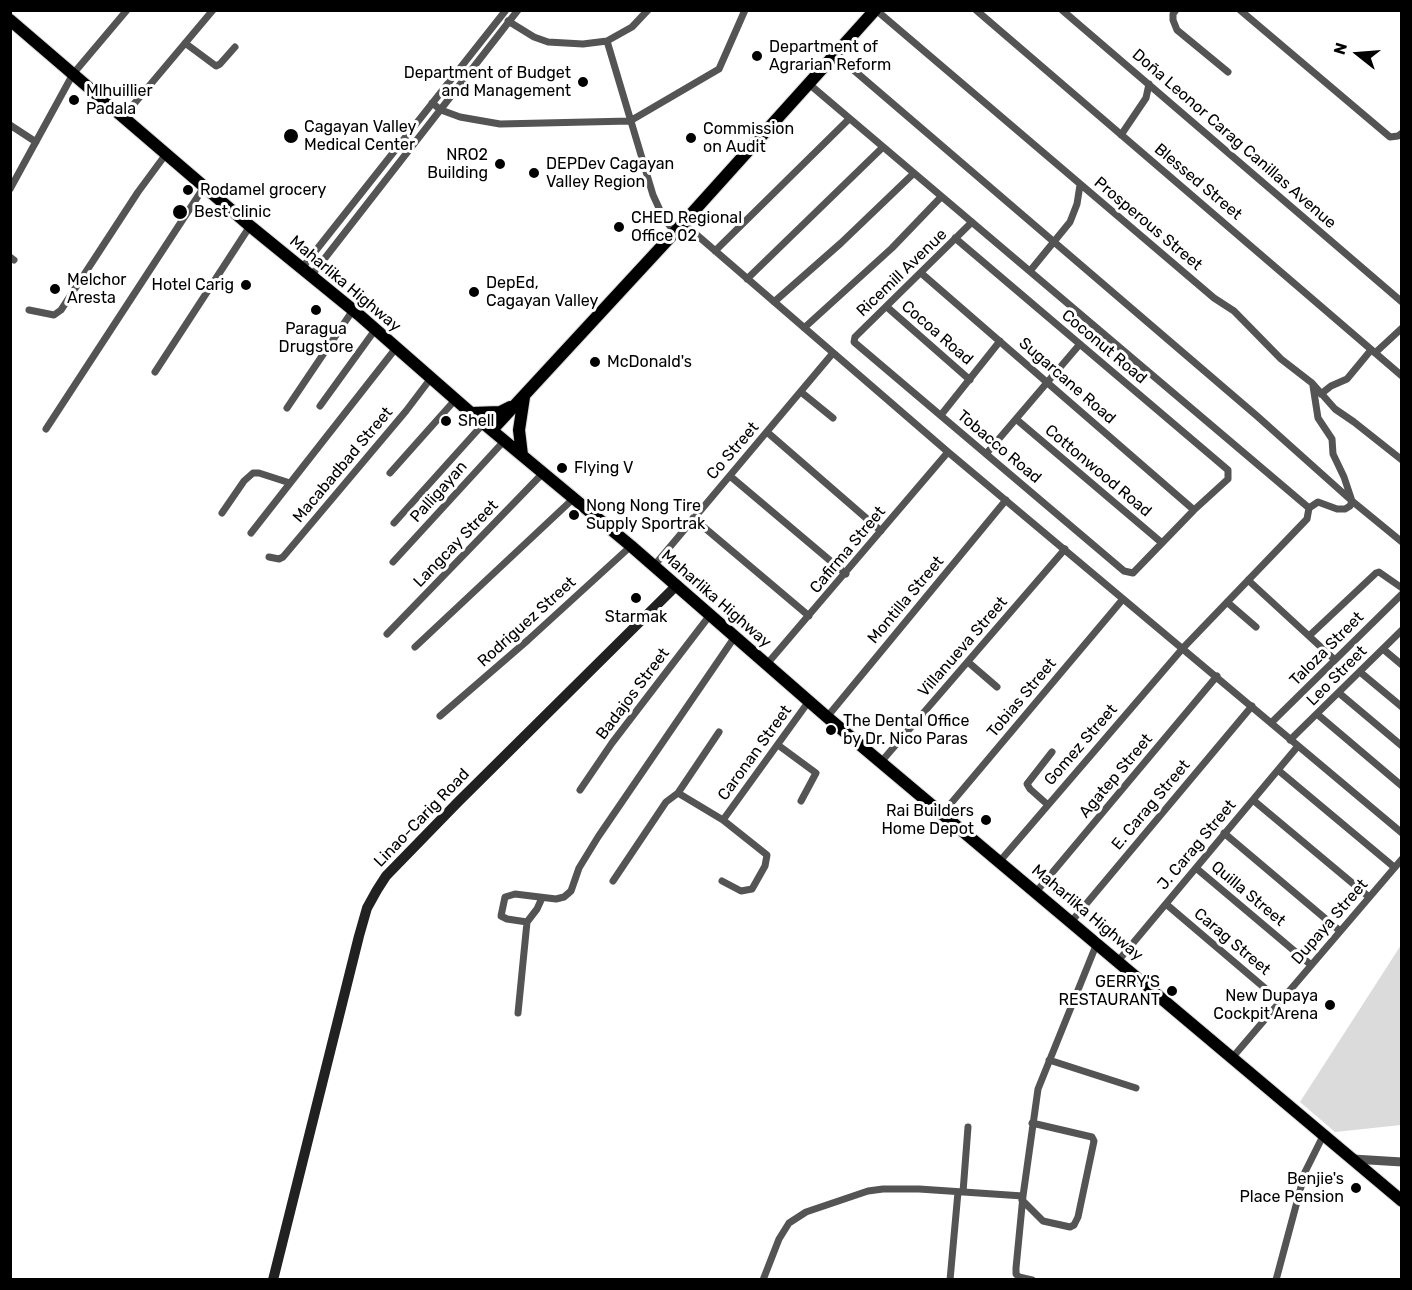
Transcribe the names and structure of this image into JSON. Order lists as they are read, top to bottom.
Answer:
{
  "streets": {
    "highway": ["Maharlika Highway"],
    "main road": ["Linao-Carig Road"],
    "street": [
      "Doña Leonor Carag Canillas Avenue",
      "Blessed Street",
      "Prosperous Street",
      "Ricemill Avenue",
      "Cocoa Road",
      "Coconut Road",
      "Sugarcane Road",
      "Tobacco Road",
      "Co Street",
      "Macabadbad Street",
      "Cottonwood Road",
      "Palligayan",
      "Langcay Street",
      "Cafirma Street",
      "Montilla Street",
      "Rodriguez Street",
      "Villanueva Street",
      "Taloza Street",
      "Leo Street",
      "Badajos Street",
      "Tobias Street",
      "Gomez Street",
      "Caronan Street",
      "Agatep Street",
      "E. Carag Street",
      "J. Carag Street",
      "Quilla Street",
      "Dupaya Street",
      "Carag Street"
    ]
  },
  "crossings": [
    ["Ricemill Avenue", "Cocoa Road"],
    ["Ricemill Avenue", "Coconut Road"],
    ["Ricemill Avenue", "Sugarcane Road"],
    ["Ricemill Avenue", "Tobacco Road"],
    ["Maharlika Highway", "Co Street"],
    ["Maharlika Highway", "Macabadbad Street"],
    ["Maharlika Highway", "Palligayan"],
    ["Maharlika Highway", "Langcay Street"],
    ["Maharlika Highway", "Cafirma Street"],
    ["Maharlika Highway", "Montilla Street"],
    ["Maharlika Highway", "Rodriguez Street"],
    ["Maharlika Highway", "Villanueva Street"],
    ["Maharlika Highway", "Badajos Street"],
    ["Maharlika Highway", "Tobias Street"],
    ["Maharlika Highway", "Gomez Street"],
    ["Maharlika Highway", "Caronan Street"],
    ["Maharlika Highway", "Agatep Street"],
    ["Maharlika Highway", "E. Carag Street"],
    ["Maharlika Highway", "Linao-Carig Road"],
    ["Maharlika Highway", "J. Carag Street"],
    ["Maharlika Highway", "Dupaya Street"],
    ["Coconut Road", "Sugarcane Road"],
    ["Tobacco Road", "Cottonwood Road"],
    ["J. Carag Street", "Quilla Street"],
    ["J. Carag Street", "Carag Street"],
    ["Quilla Street", "Dupaya Street"],
    ["Dupaya Street", "Carag Street"]
  ],
  "places": [
    "Department of Agrarian Reform",
    "Department of Budget and Management",
    "Mlhuillier Padala",
    "Cagayan Valley Medical Center",
    "Commission on Audit",
    "NRO2 Building",
    "DEPDev Cagayan Valley Region",
    "Rodamel grocery",
    "Best clinic",
    "CHED Regional Office 02",
    "Hotel Carig",
    "Melchor Aresta",
    "DepEd, Cagayan Valley",
    "Paragua Drugstore",
    "McDonald's",
    "Shell",
    "Flying V",
    "Nong Nong Tire Supply Sportrak",
    "Starmak",
    "The Dental Office by Dr. Nico Paras",
    "Rai Builders Home Depot",
    "GERRY'S RESTAURANT",
    "New Dupaya Cockpit Arena",
    "Benjie's Place Pension"
  ],
  "north": "left"
}
